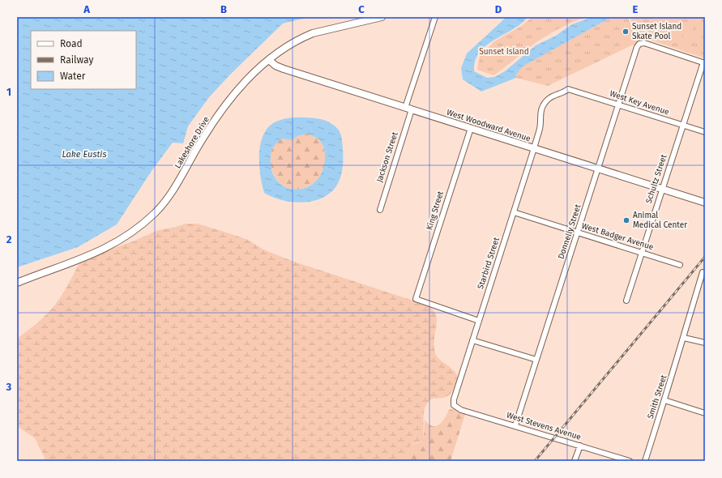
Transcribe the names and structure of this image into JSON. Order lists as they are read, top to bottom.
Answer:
{
  "streets": {
    "street": [
      "West Key Avenue",
      "West Woodward Avenue",
      "Lakeshore Drive",
      "Jackson Street",
      "Schultz Street",
      "King Street",
      "Donnelly Street",
      "West Badger Avenue",
      "Starbird Street",
      "Smith Street",
      "West Stevens Avenue"
    ]
  },
  "crossings": [
    ["West Key Avenue", "Schultz Street"],
    ["West Key Avenue", "Donnelly Street"],
    ["West Key Avenue", "Starbird Street"],
    ["West Woodward Avenue", "Lakeshore Drive"],
    ["West Woodward Avenue", "Jackson Street"],
    ["West Woodward Avenue", "Schultz Street"],
    ["West Woodward Avenue", "King Street"],
    ["West Woodward Avenue", "Donnelly Street"],
    ["West Woodward Avenue", "Starbird Street"],
    ["Schultz Street", "Donnelly Street"],
    ["Schultz Street", "West Badger Avenue"],
    ["King Street", "Starbird Street"],
    ["Donnelly Street", "West Badger Avenue"],
    ["Donnelly Street", "West Stevens Avenue"],
    ["West Badger Avenue", "Starbird Street"],
    ["Starbird Street", "West Stevens Avenue"]
  ],
  "water": ["Lake Eustis"],
  "parks": ["Sunset Island"],
  "places": ["Sunset Island Skate Pool", "Animal Medical Center"],
  "legend": ["Road", "Railway", "Water"],
  "grid": {
    "columns": [
      "A",
      "B",
      "C",
      "D",
      "E"
    ],
    "rows": ["1", "2", "3"]
  }
}
